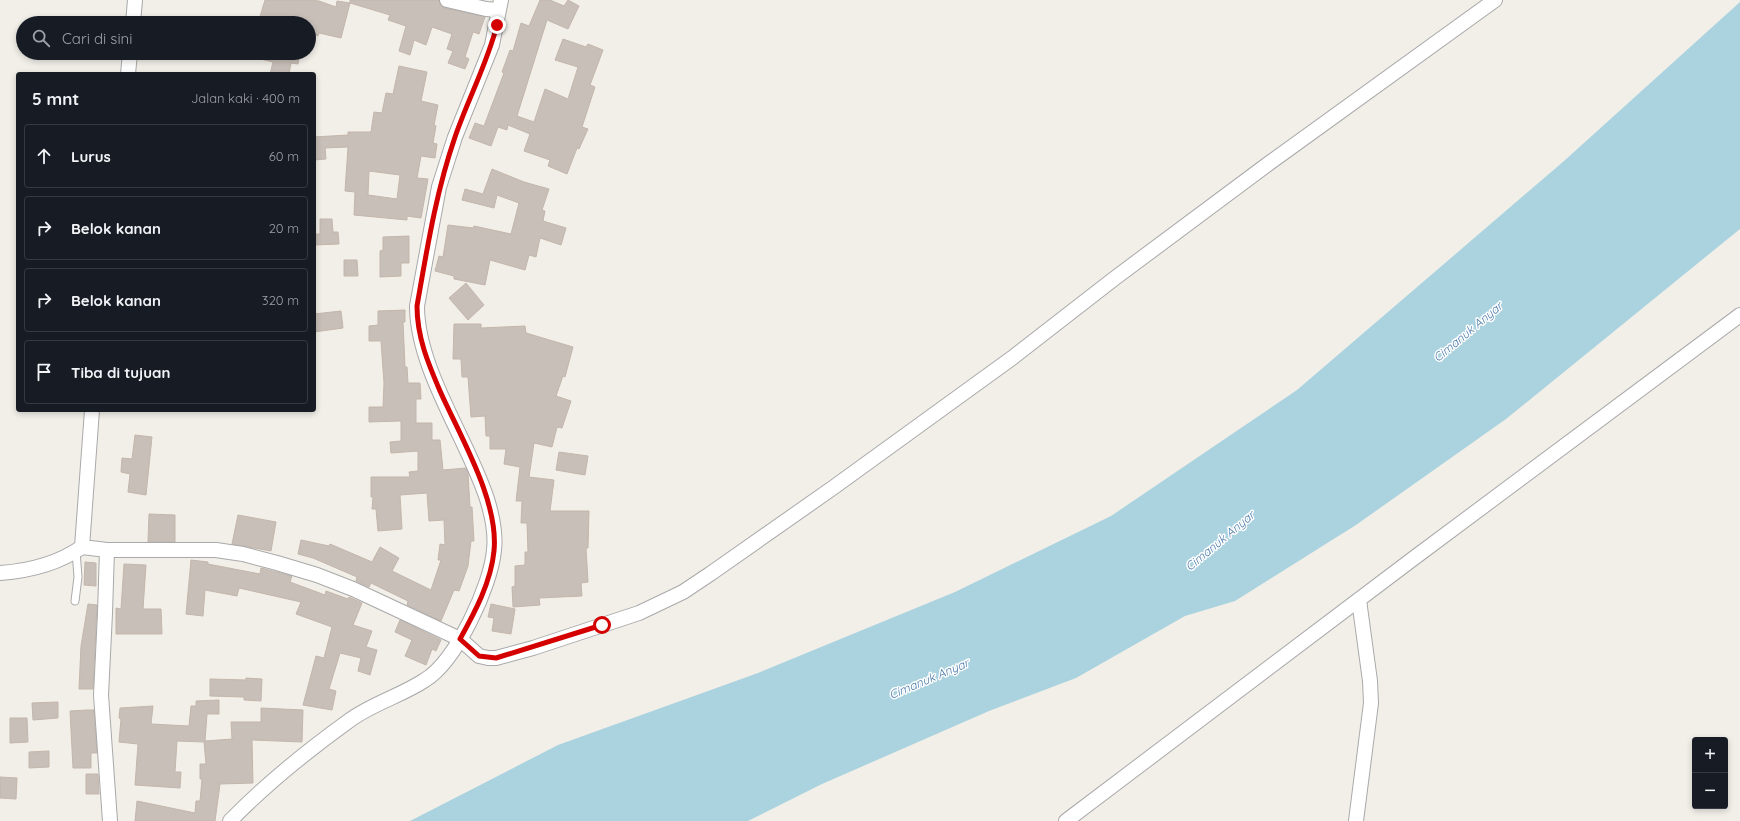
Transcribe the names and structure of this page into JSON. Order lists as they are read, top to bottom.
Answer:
{
  "water": ["Cimanuk Anyar"],
  "page": {
    "search": "Cari di sini",
    "heading": ["5 mnt", "Jalan kaki · 400 m"],
    "list": [
      ["Lurus", "60 m"],
      ["Belok kanan", "20 m"],
      ["Belok kanan", "320 m"],
      "Tiba di tujuan"
    ],
    "map_buttons": ["+", "−"]
  }
}
